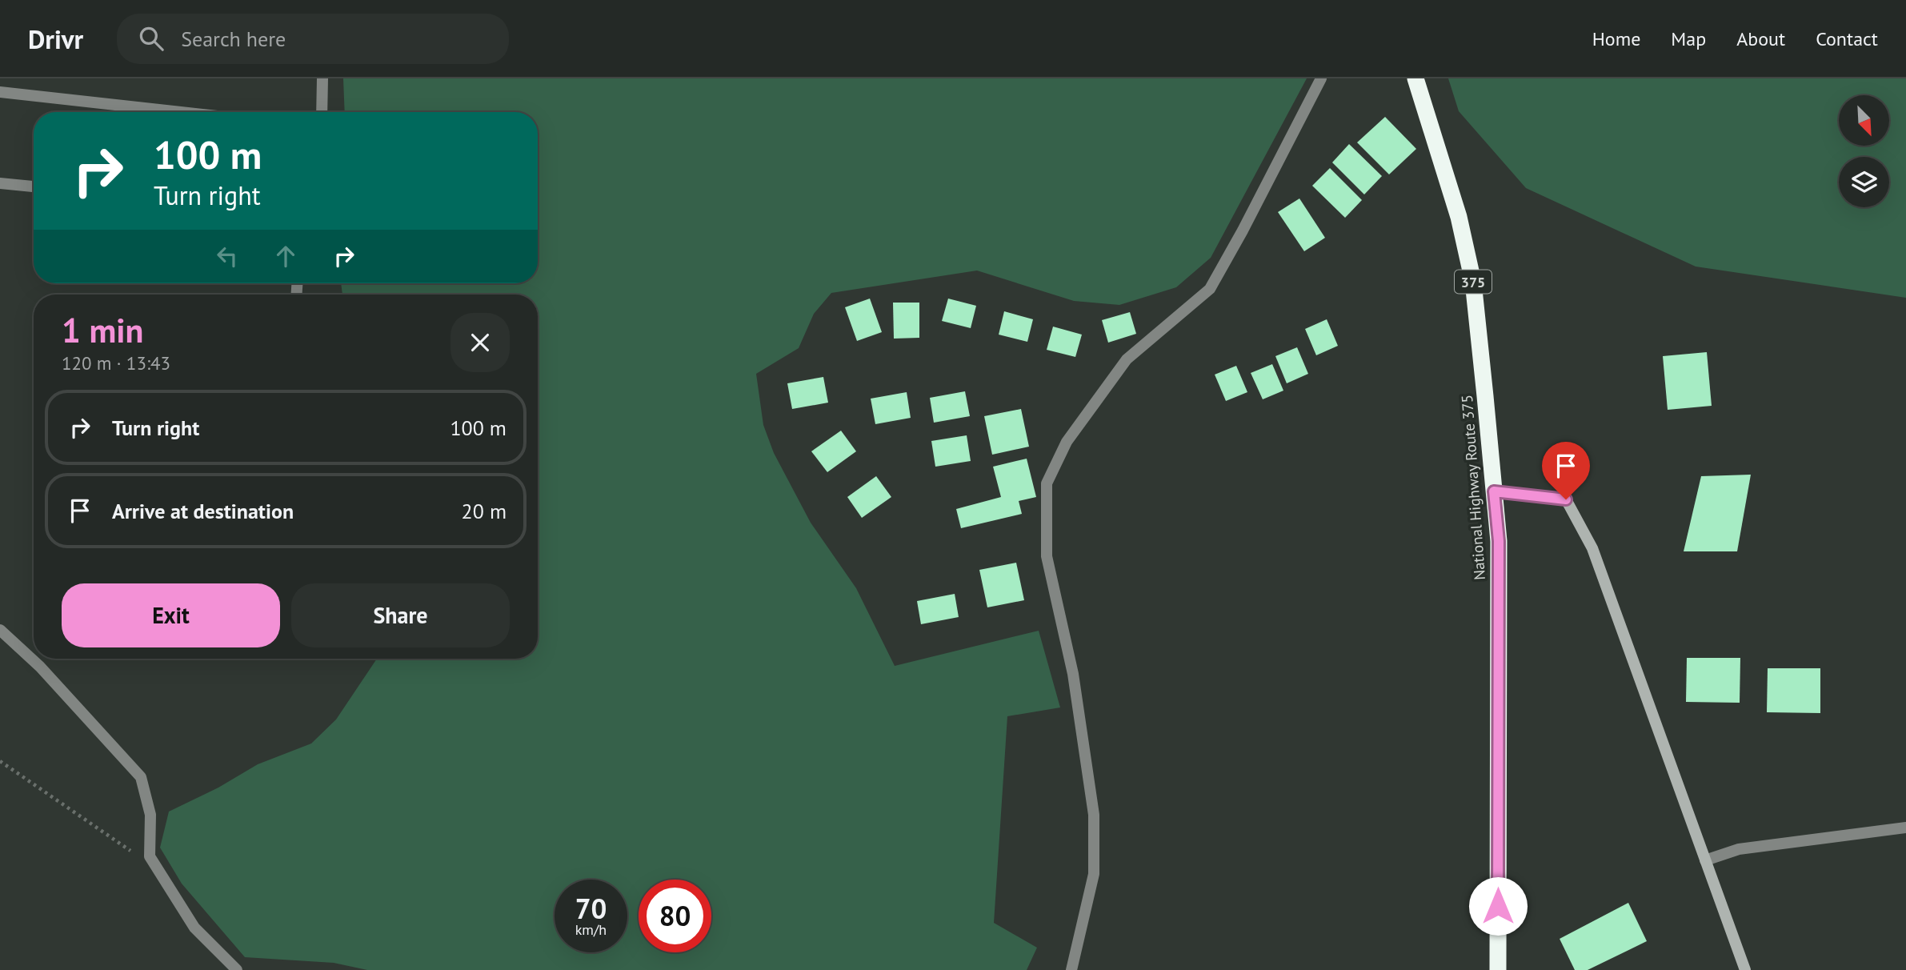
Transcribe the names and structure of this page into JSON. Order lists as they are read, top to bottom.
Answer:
{
  "streets": {
    "highway": ["375", "National Highway Route 375"]
  },
  "north": "bottom right",
  "page": {
    "header": "Drivr",
    "search": "Search here",
    "nav": [
      "Home",
      "Map",
      "About",
      "Contact"
    ],
    "turn": ["100 m", "Turn right"],
    "heading": ["1 min", "120 m · 13:43"],
    "list": [
      {
        "name": "Turn right",
        "value": "100 m"
      },
      {
        "name": "Arrive at destination",
        "value": "20 m"
      }
    ],
    "buttons": ["Exit", "Share"],
    "speed": "70 km/h",
    "limit": "80"
  }
}
